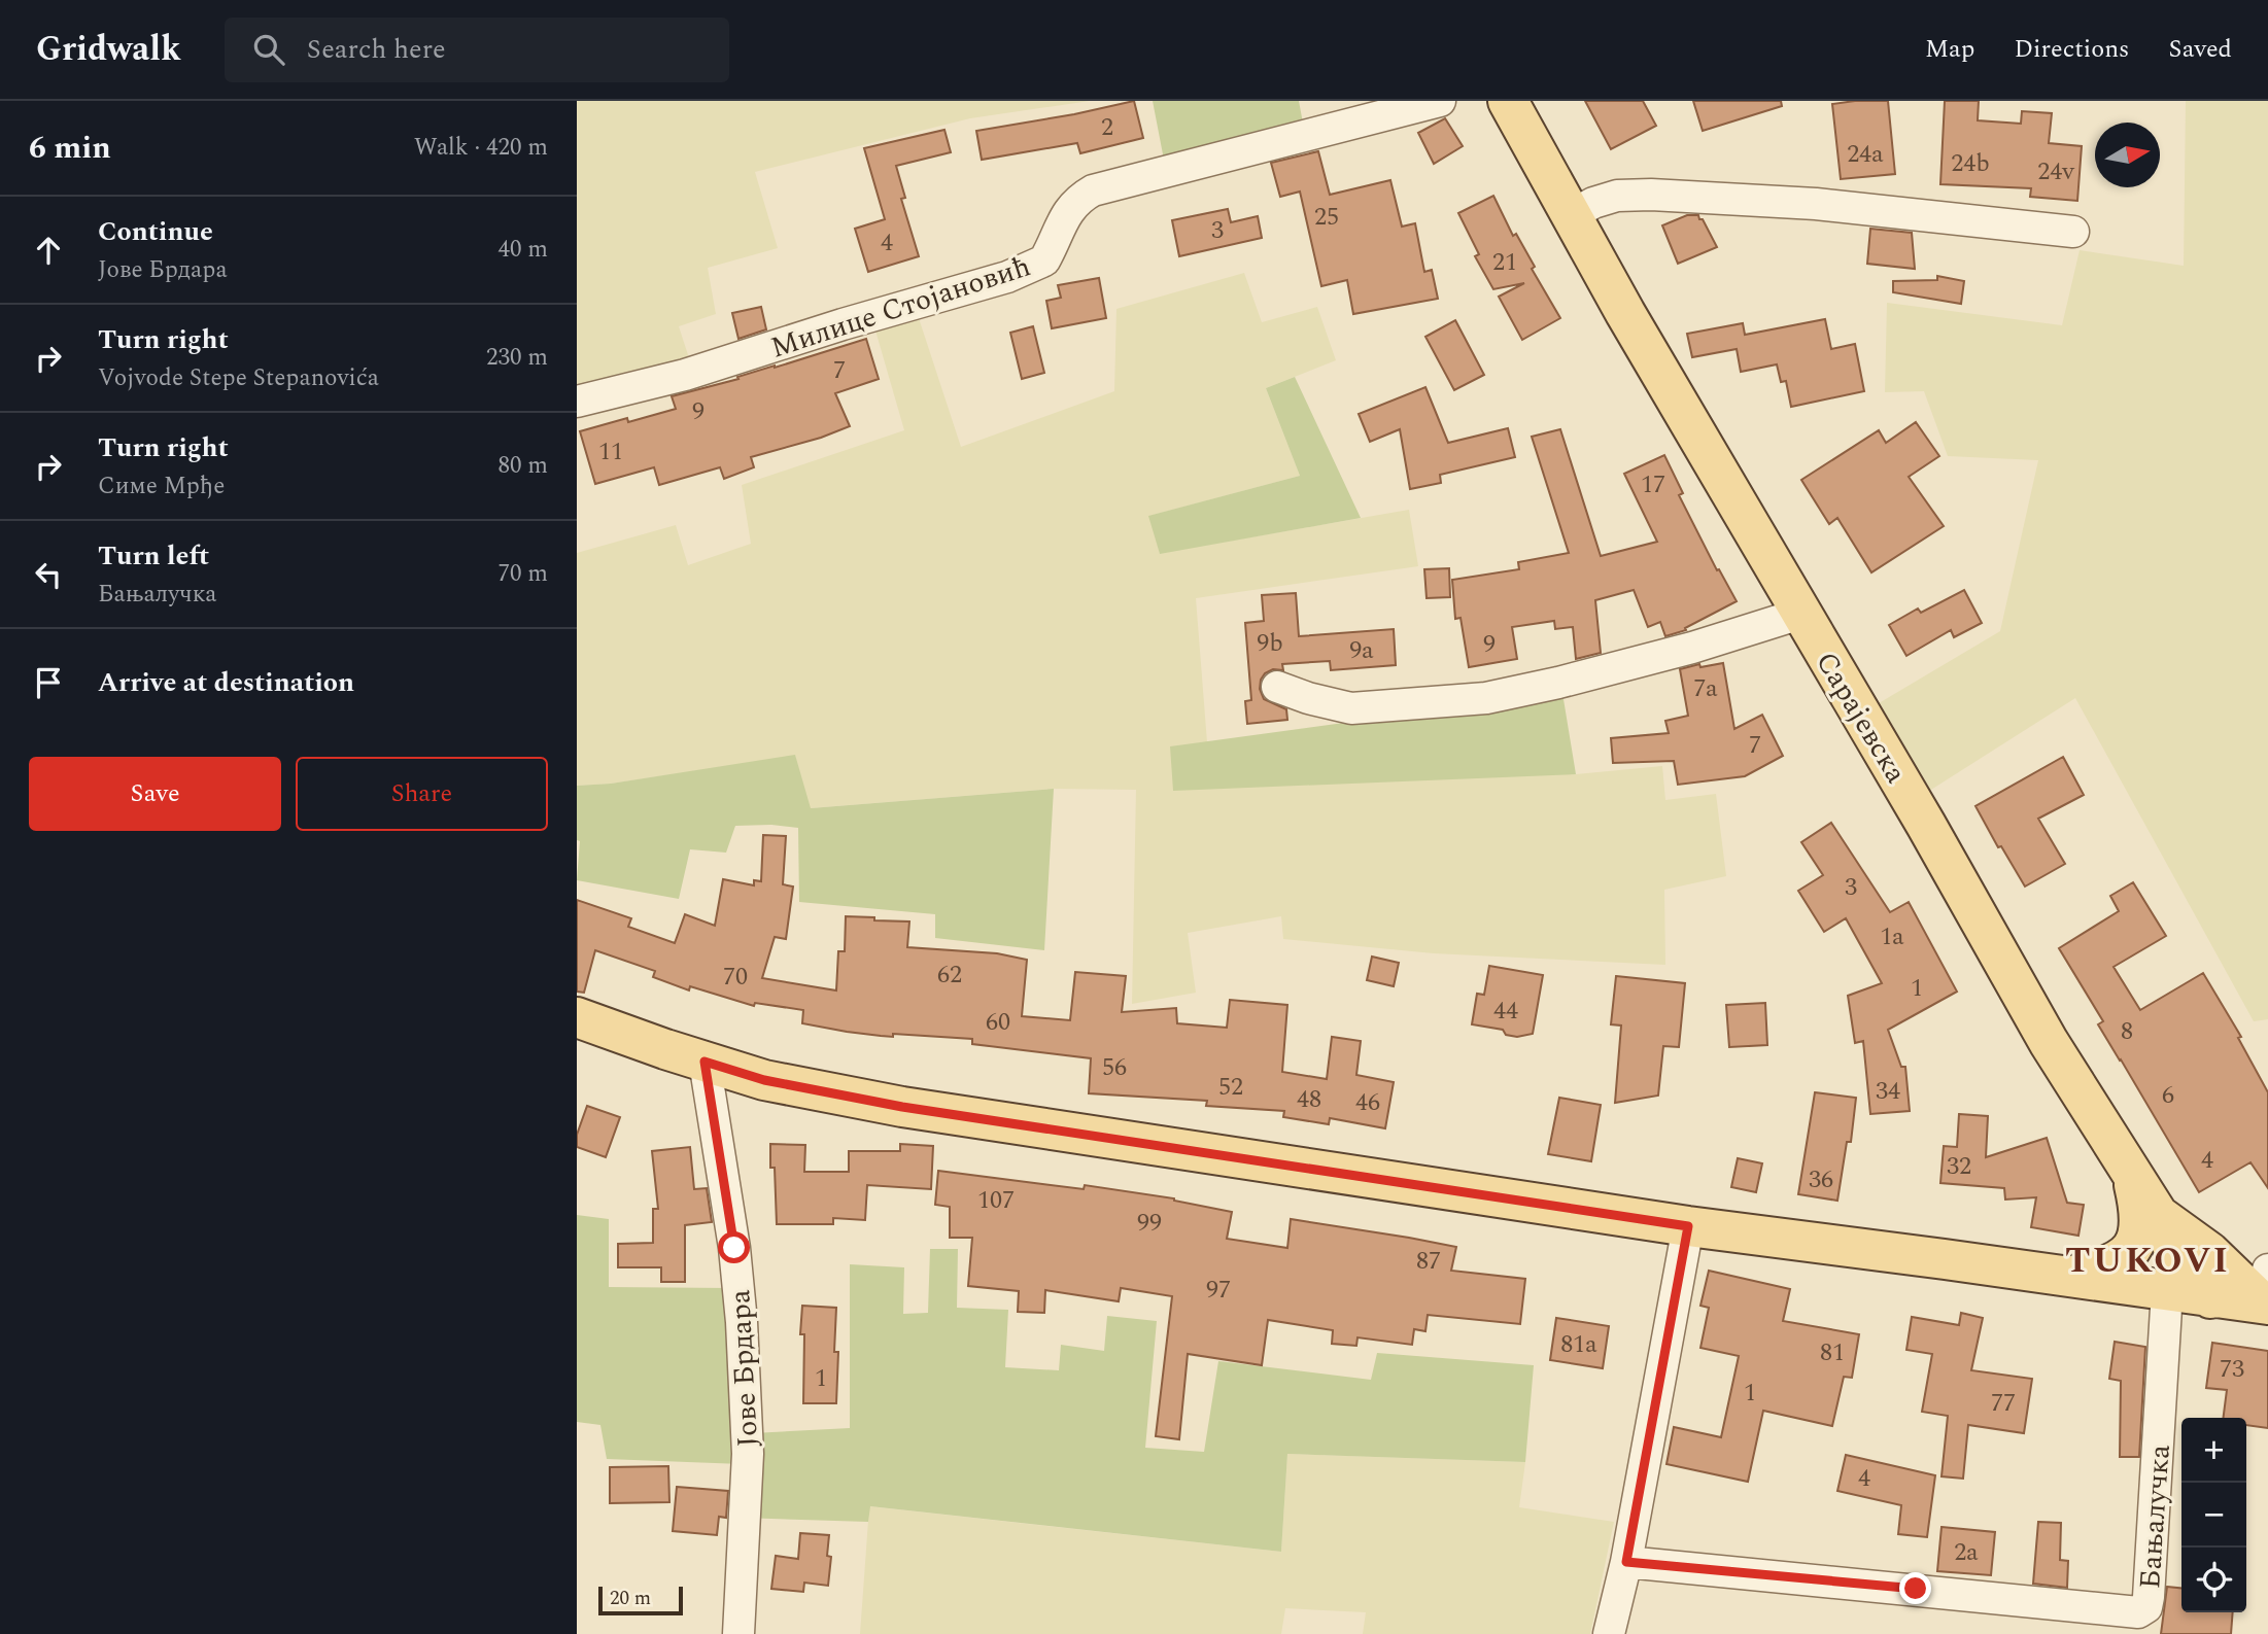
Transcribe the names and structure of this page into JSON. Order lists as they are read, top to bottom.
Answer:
{
  "streets": {
    "main road": ["Сарајевска"],
    "street": ["Милице Стојановић", "Јове Брдара", "Бањалучка"]
  },
  "districts": ["TUKOVI"],
  "house_numbers": [
    "2",
    "24a",
    "24b",
    "24v",
    "25",
    "3",
    "4",
    "21",
    "7",
    "9",
    "11",
    "17",
    "9b",
    "9",
    "9a",
    "7a",
    "7",
    "3",
    "1a",
    "62",
    "70",
    "1",
    "44",
    "60",
    "8",
    "56",
    "52",
    "34",
    "6",
    "48",
    "46",
    "4",
    "32",
    "36",
    "107",
    "99",
    "87",
    "97",
    "81a",
    "81",
    "73",
    "1",
    "1",
    "77",
    "4",
    "2a"
  ],
  "scale_bar": "20 m",
  "north": "right",
  "page": {
    "header": "Gridwalk",
    "search": "Search here",
    "nav": ["Map", "Directions", "Saved"],
    "heading": ["6 min", "Walk · 420 m"],
    "list": [
      ["Continue", "Јове Брдара", "40 m"],
      ["Turn right", "Vojvode Stepe Stepanovića", "230 m"],
      ["Turn right", "Симе Мрђе", "80 m"],
      ["Turn left", "Бањалучка", "70 m"],
      "Arrive at destination"
    ],
    "buttons": ["Save", "Share"],
    "map_buttons": ["+", "−"],
    "scale": "20 m"
  }
}
